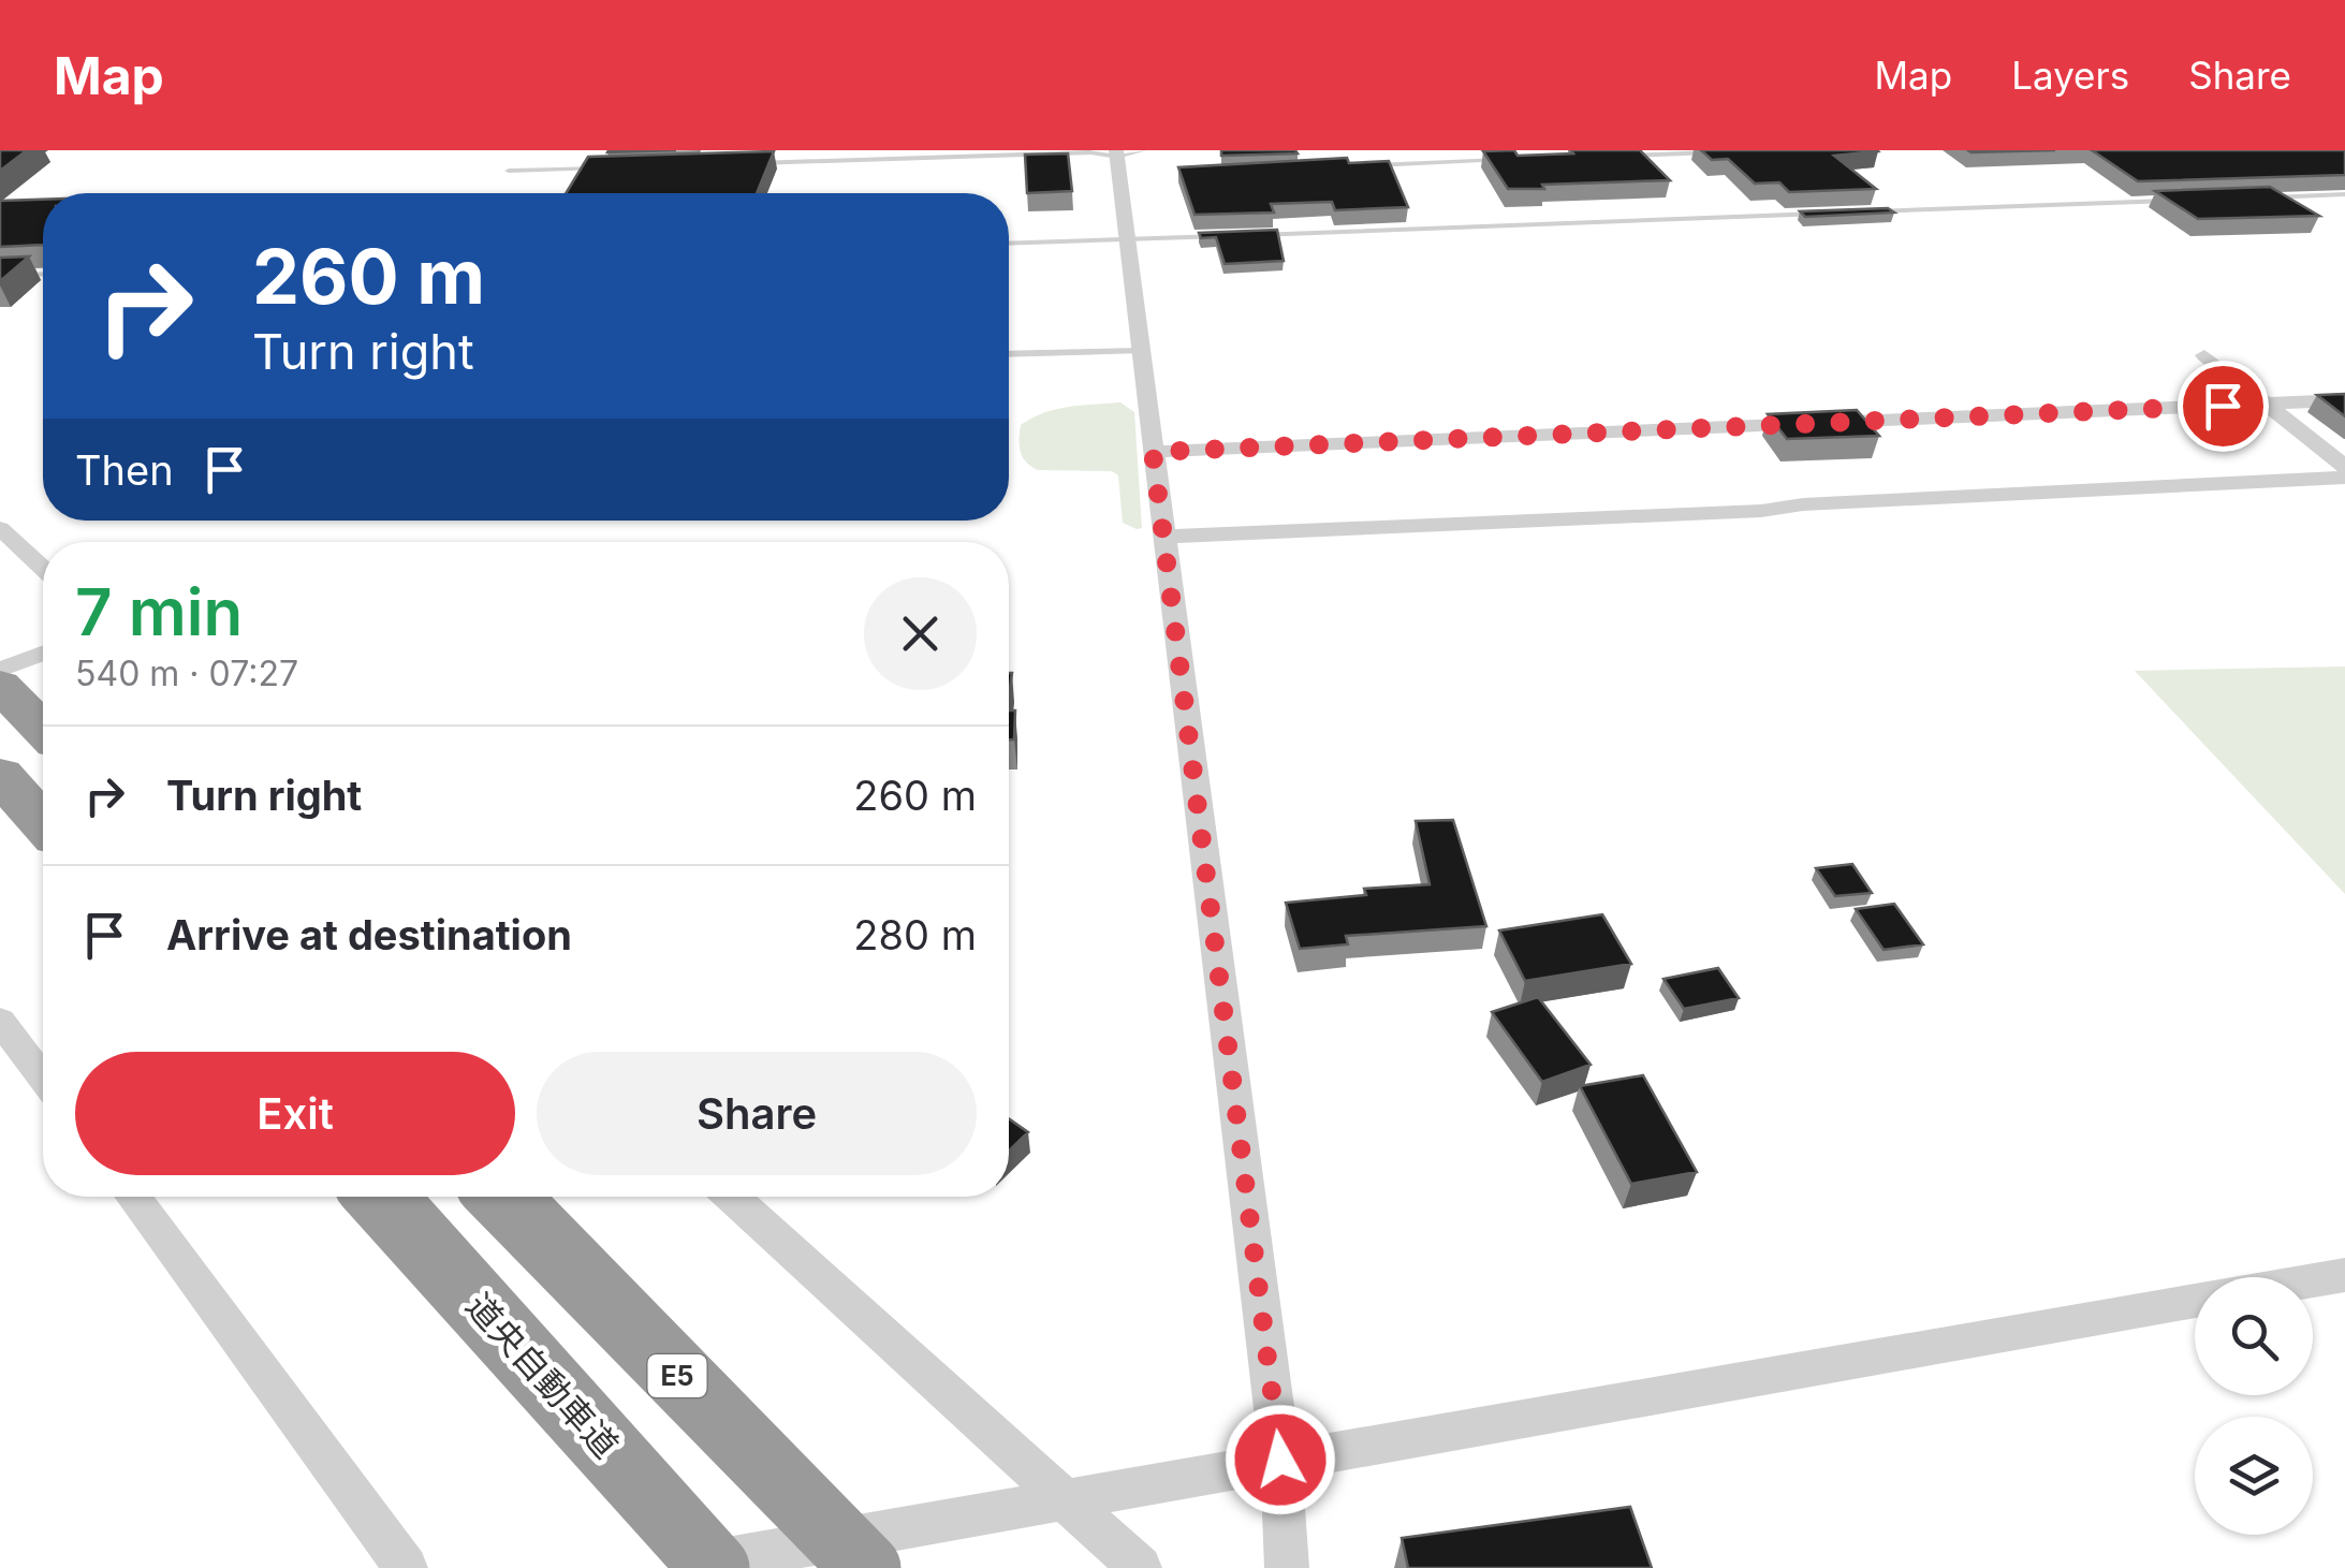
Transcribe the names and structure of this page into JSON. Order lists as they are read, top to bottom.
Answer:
{
  "streets": {
    "highway": ["道央自動車道", "E5"]
  },
  "page": {
    "header": "Map",
    "nav": ["Map", "Layers", "Share"],
    "turn": ["260 m", "Turn right"],
    "then": "Then",
    "heading": ["7 min", "540 m · 07:27"],
    "list": [
      {
        "name": "Turn right",
        "value": "260 m"
      },
      {
        "name": "Arrive at destination",
        "value": "280 m"
      }
    ],
    "buttons": ["Exit", "Share"]
  }
}
